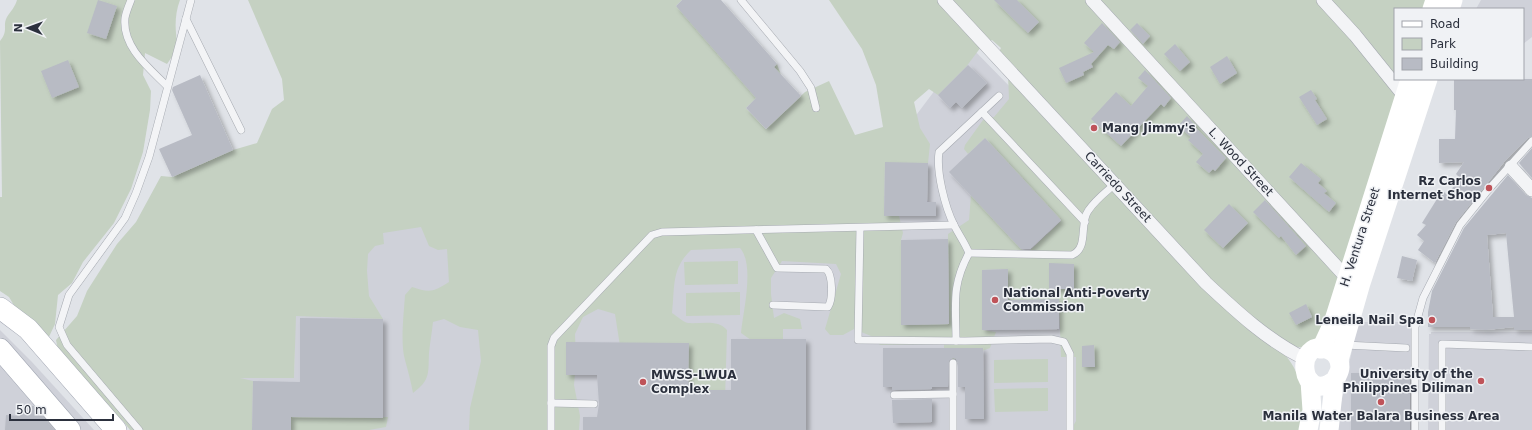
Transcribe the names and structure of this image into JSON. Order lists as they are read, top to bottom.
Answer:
{
  "streets": {
    "street": ["L. Wood Street", "Carriedo Street", "H. Ventura Street"]
  },
  "crossings": [
    ["L. Wood Street", "H. Ventura Street"],
    ["Carriedo Street", "H. Ventura Street"]
  ],
  "places": [
    "Mang Jimmy's",
    "Rz Carlos Internet Shop",
    "National Anti-Poverty Commission",
    "Leneila Nail Spa",
    "University of the Philippines Diliman",
    "MWSS-LWUA Complex",
    "Manila Water Balara Business Area"
  ],
  "legend": ["Road", "Park", "Building"],
  "scale_bar": "50 m",
  "north": "left"
}
